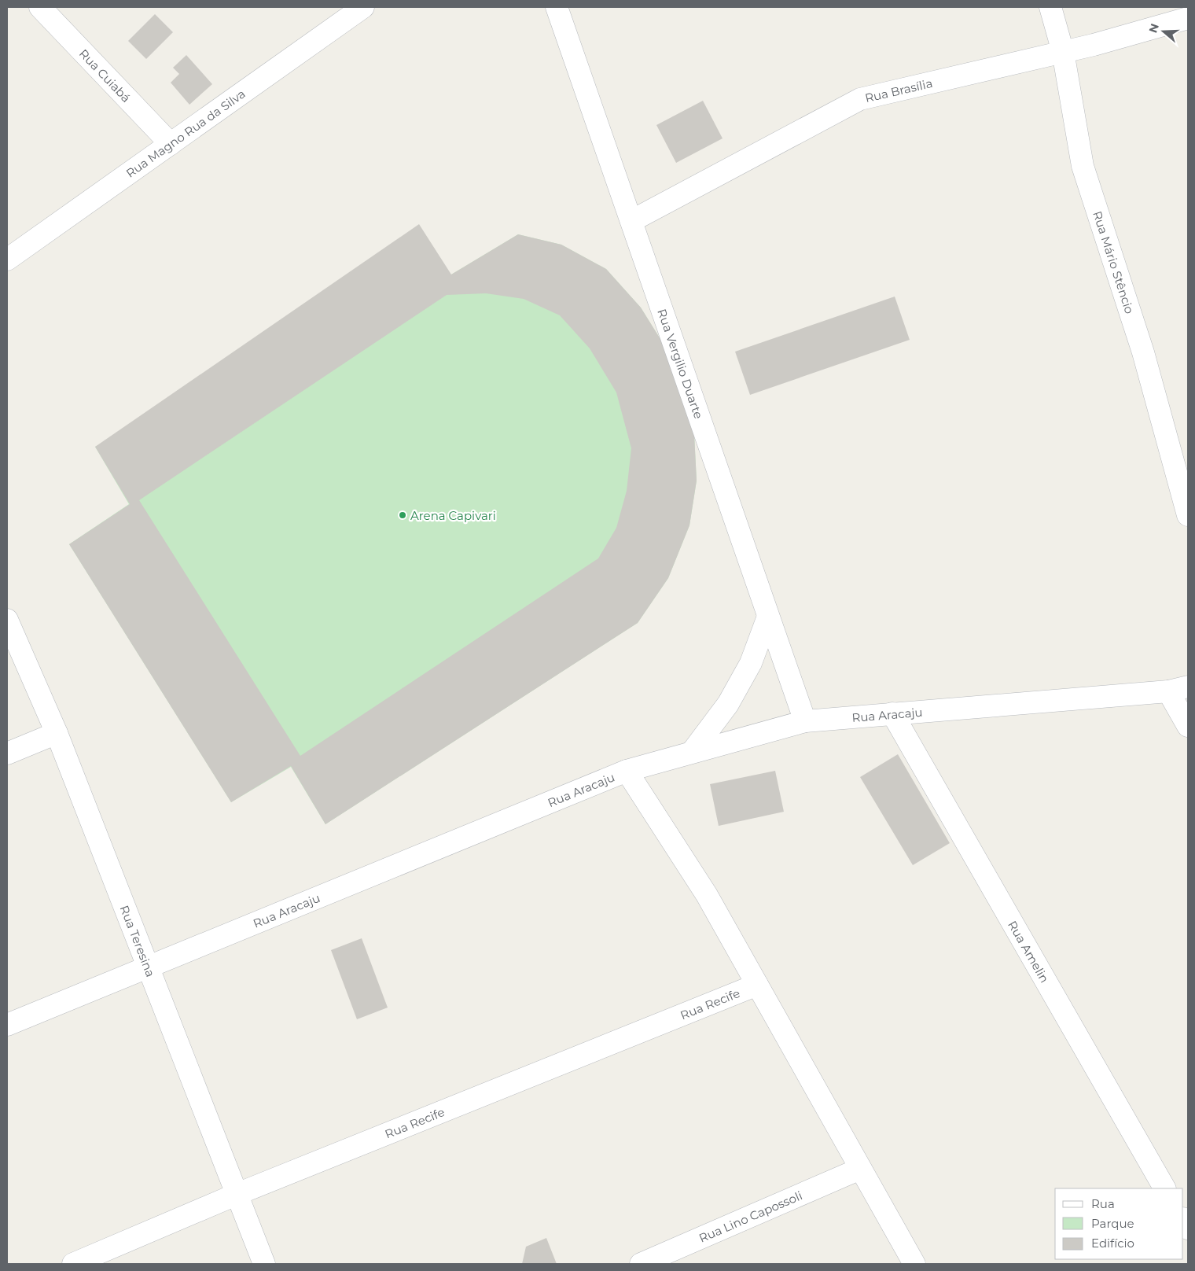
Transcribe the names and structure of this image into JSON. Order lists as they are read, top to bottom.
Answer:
{
  "streets": {
    "street": [
      "Rua Cuiabá",
      "Rua Brasília",
      "Rua Magno Rua da Silva",
      "Rua Mário Stêncio",
      "Rua Vergilio Duarte",
      "Rua Aracaju",
      "Rua Teresina",
      "Rua Amelin",
      "Rua Recife",
      "Rua Lino Capossoli"
    ]
  },
  "crossings": [
    ["Rua Cuiabá", "Rua Magno Rua da Silva"],
    ["Rua Brasília", "Rua Mário Stêncio"],
    ["Rua Brasília", "Rua Vergilio Duarte"],
    ["Rua Vergilio Duarte", "Rua Aracaju"],
    ["Rua Aracaju", "Rua Teresina"],
    ["Rua Aracaju", "Rua Amelin"],
    ["Rua Teresina", "Rua Recife"]
  ],
  "places": ["Arena Capivari"],
  "legend": ["Rua", "Parque", "Edifício"],
  "north": "left"
}
